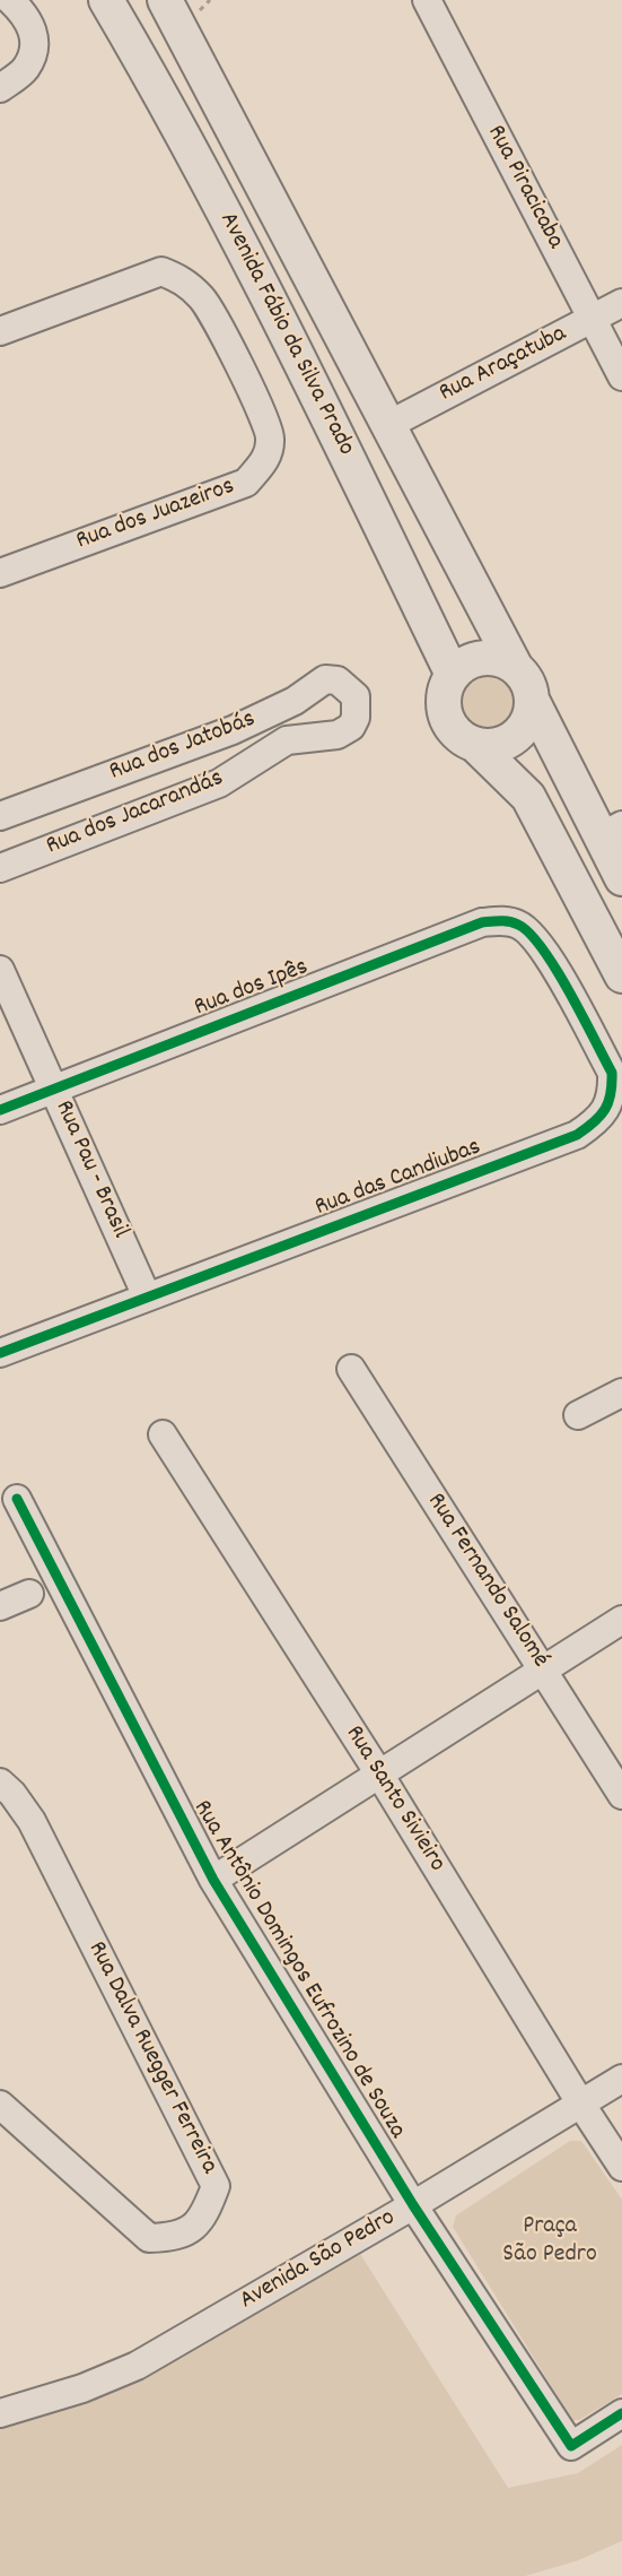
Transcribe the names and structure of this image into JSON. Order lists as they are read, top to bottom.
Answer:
{
  "streets": {
    "main road": ["Avenida Fábio da Silva Prado"],
    "street": [
      "Rua Piracicaba",
      "Rua Araçatuba",
      "Rua dos Juazeiros",
      "Rua dos Jatobás",
      "Rua dos Jacarandás",
      "Rua dos Ipês",
      "Rua Pau - Brasil",
      "Rua das Candiubas",
      "Rua Fernando Salomé",
      "Rua Santo Sivieiro",
      "Rua Antônio Domingos Eufrozino de Souza",
      "Rua Dalva Ruegger Ferreira",
      "Avenida São Pedro"
    ]
  },
  "crossings": [
    ["Rua Piracicaba", "Rua Araçatuba"],
    ["Avenida Fábio da Silva Prado", "Rua Araçatuba"],
    ["Rua dos Jatobás", "Rua dos Jacarandás"],
    ["Rua dos Ipês", "Rua Pau - Brasil"],
    ["Rua dos Ipês", "Rua das Candiubas"],
    ["Rua Pau - Brasil", "Rua das Candiubas"],
    ["Rua Santo Sivieiro", "Avenida São Pedro"],
    ["Rua Antônio Domingos Eufrozino de Souza", "Avenida São Pedro"]
  ],
  "parks": ["Praça São Pedro"]
}
